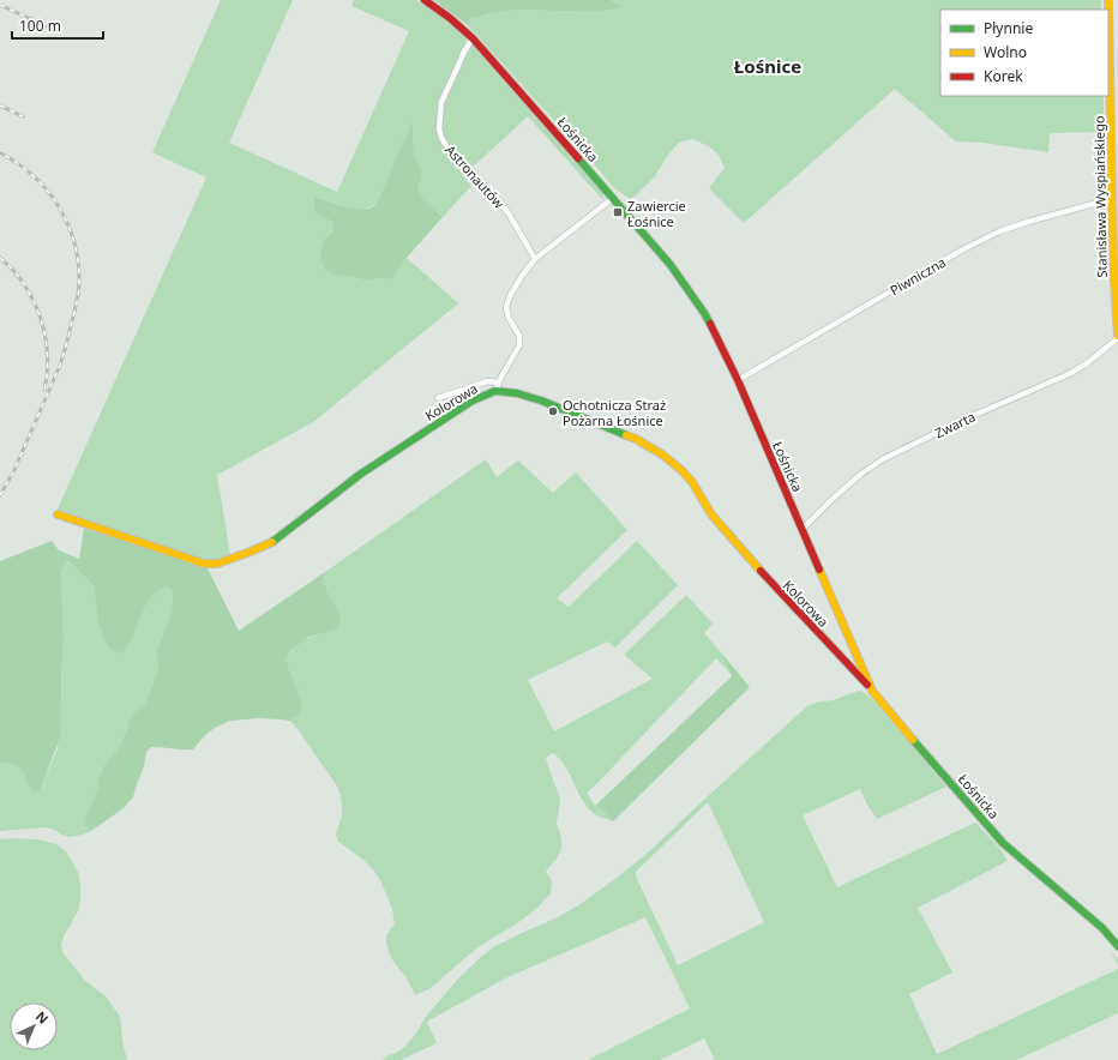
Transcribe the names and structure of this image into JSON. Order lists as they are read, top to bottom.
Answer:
{
  "streets": {
    "street": [
      "Łośnicka",
      "Astronautów",
      "Stanisława Wyspiańskiego",
      "Piwniczna",
      "Kolorowa",
      "Zwarta"
    ]
  },
  "crossings": [
    ["Łośnicka", "Astronautów"],
    ["Łośnicka", "Piwniczna"],
    ["Łośnicka", "Kolorowa"],
    ["Łośnicka", "Zwarta"],
    ["Stanisława Wyspiańskiego", "Piwniczna"],
    ["Stanisława Wyspiańskiego", "Zwarta"]
  ],
  "districts": ["Łośnice"],
  "places": {
    "transit": ["Zawiercie Łośnice"],
    "other": ["Ochotnicza Straż Pożarna Łośnice"]
  },
  "legend": ["Płynnie", "Wolno", "Korek"],
  "scale_bar": "100 m",
  "north": "top right"
}
